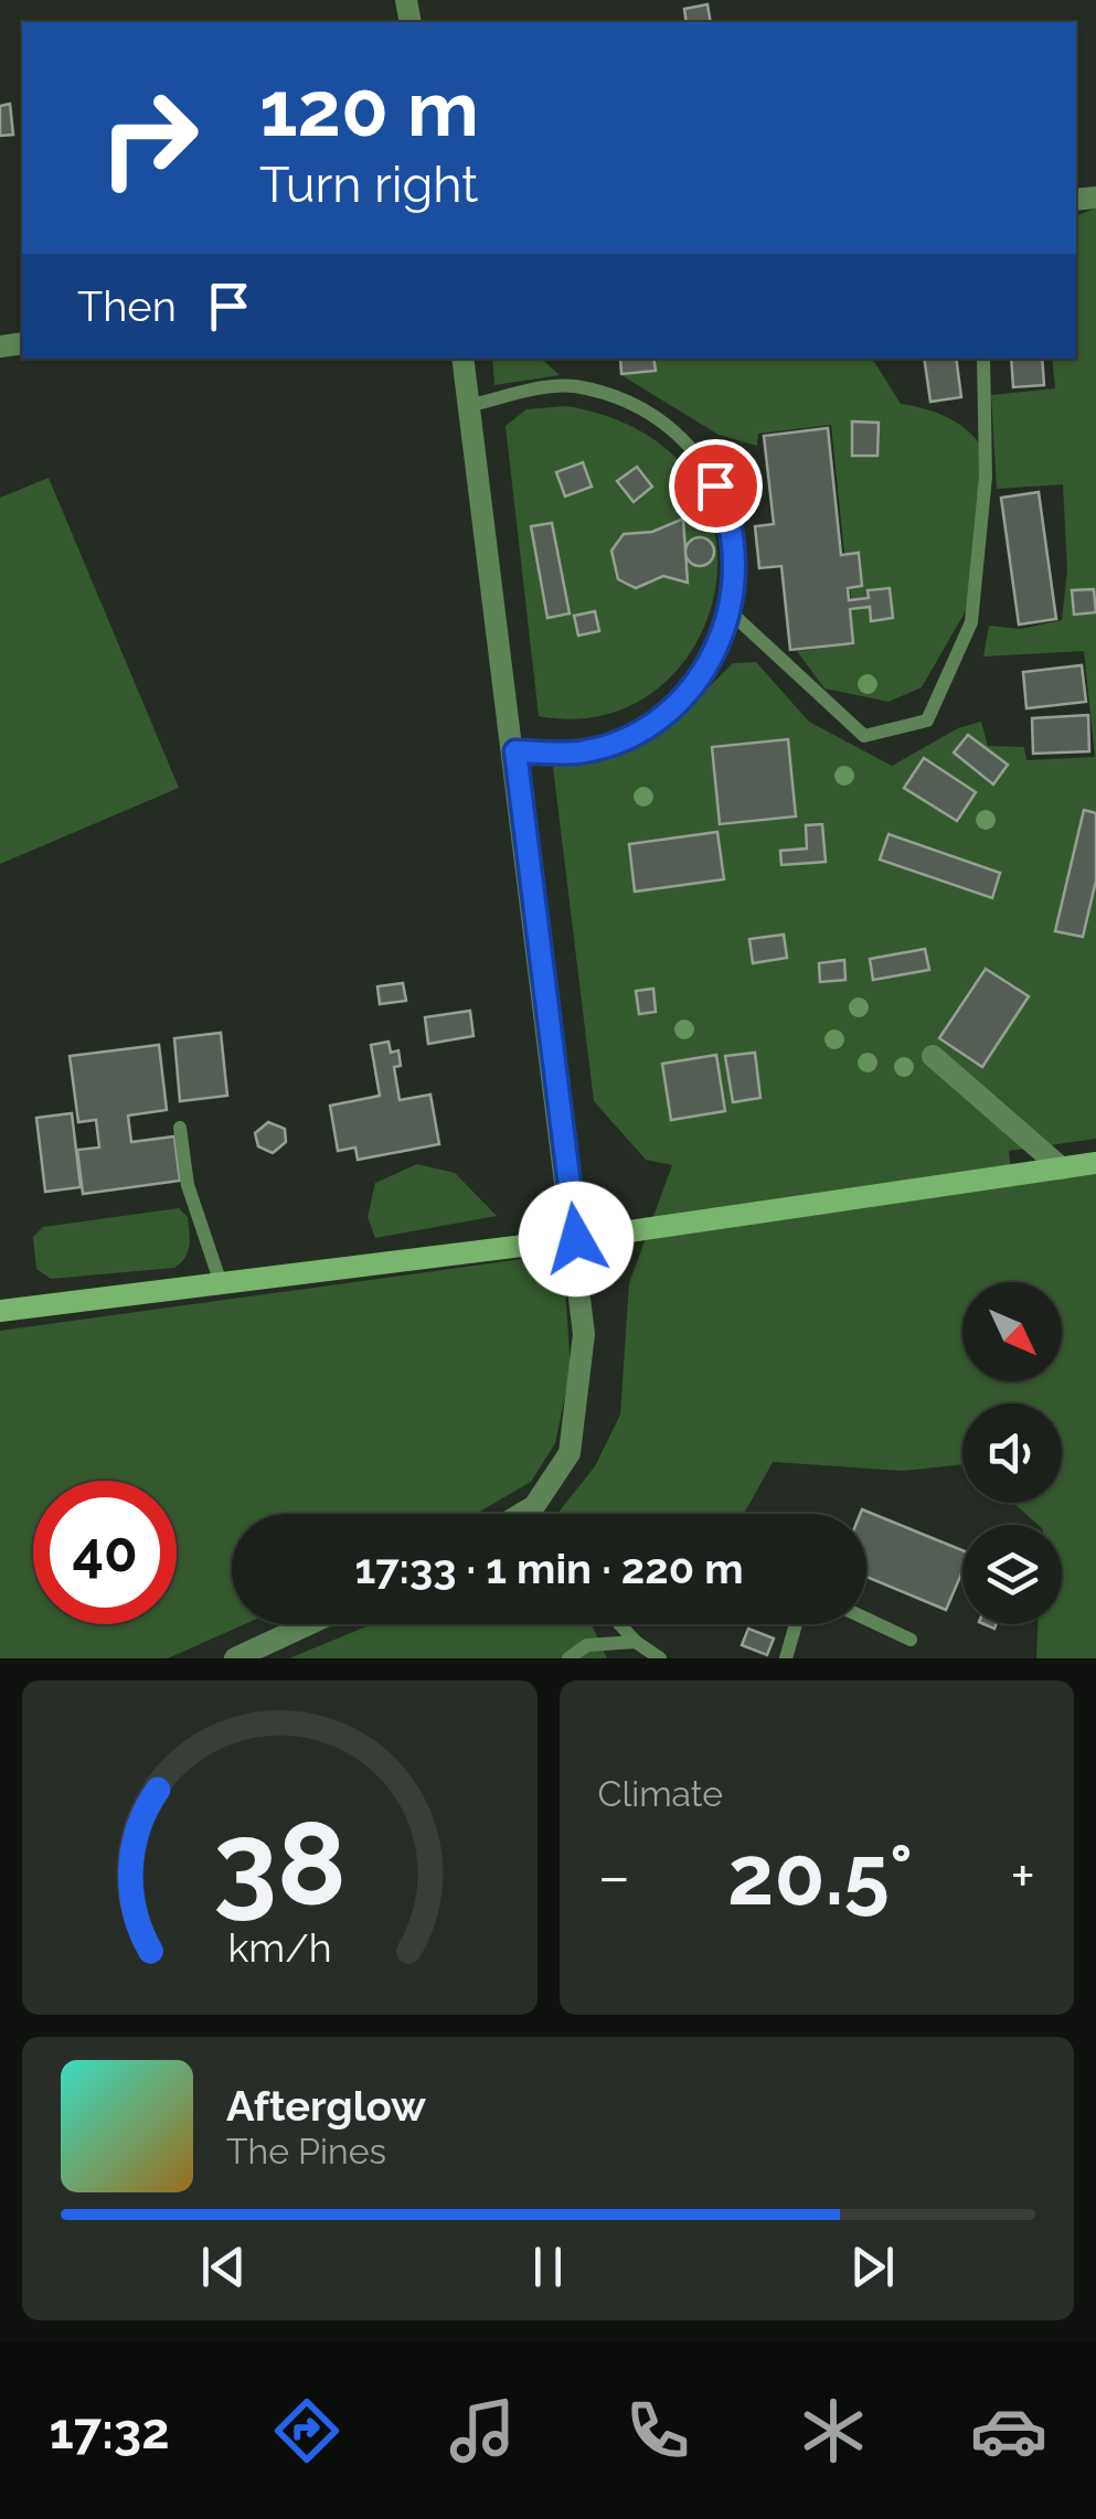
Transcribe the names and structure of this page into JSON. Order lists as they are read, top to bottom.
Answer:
{
  "north": "bottom right",
  "page": {
    "turn": ["120 m", "Turn right"],
    "then": "Then",
    "limit": "40",
    "trip": "17:33 · 1 min · 220 m",
    "tile": "Climate",
    "heat": ["−", "20.5°", "+"],
    "song": ["Afterglow", "The Pines"],
    "tabs": "17:32",
    "gauge": ["38", "km/h"]
  }
}
